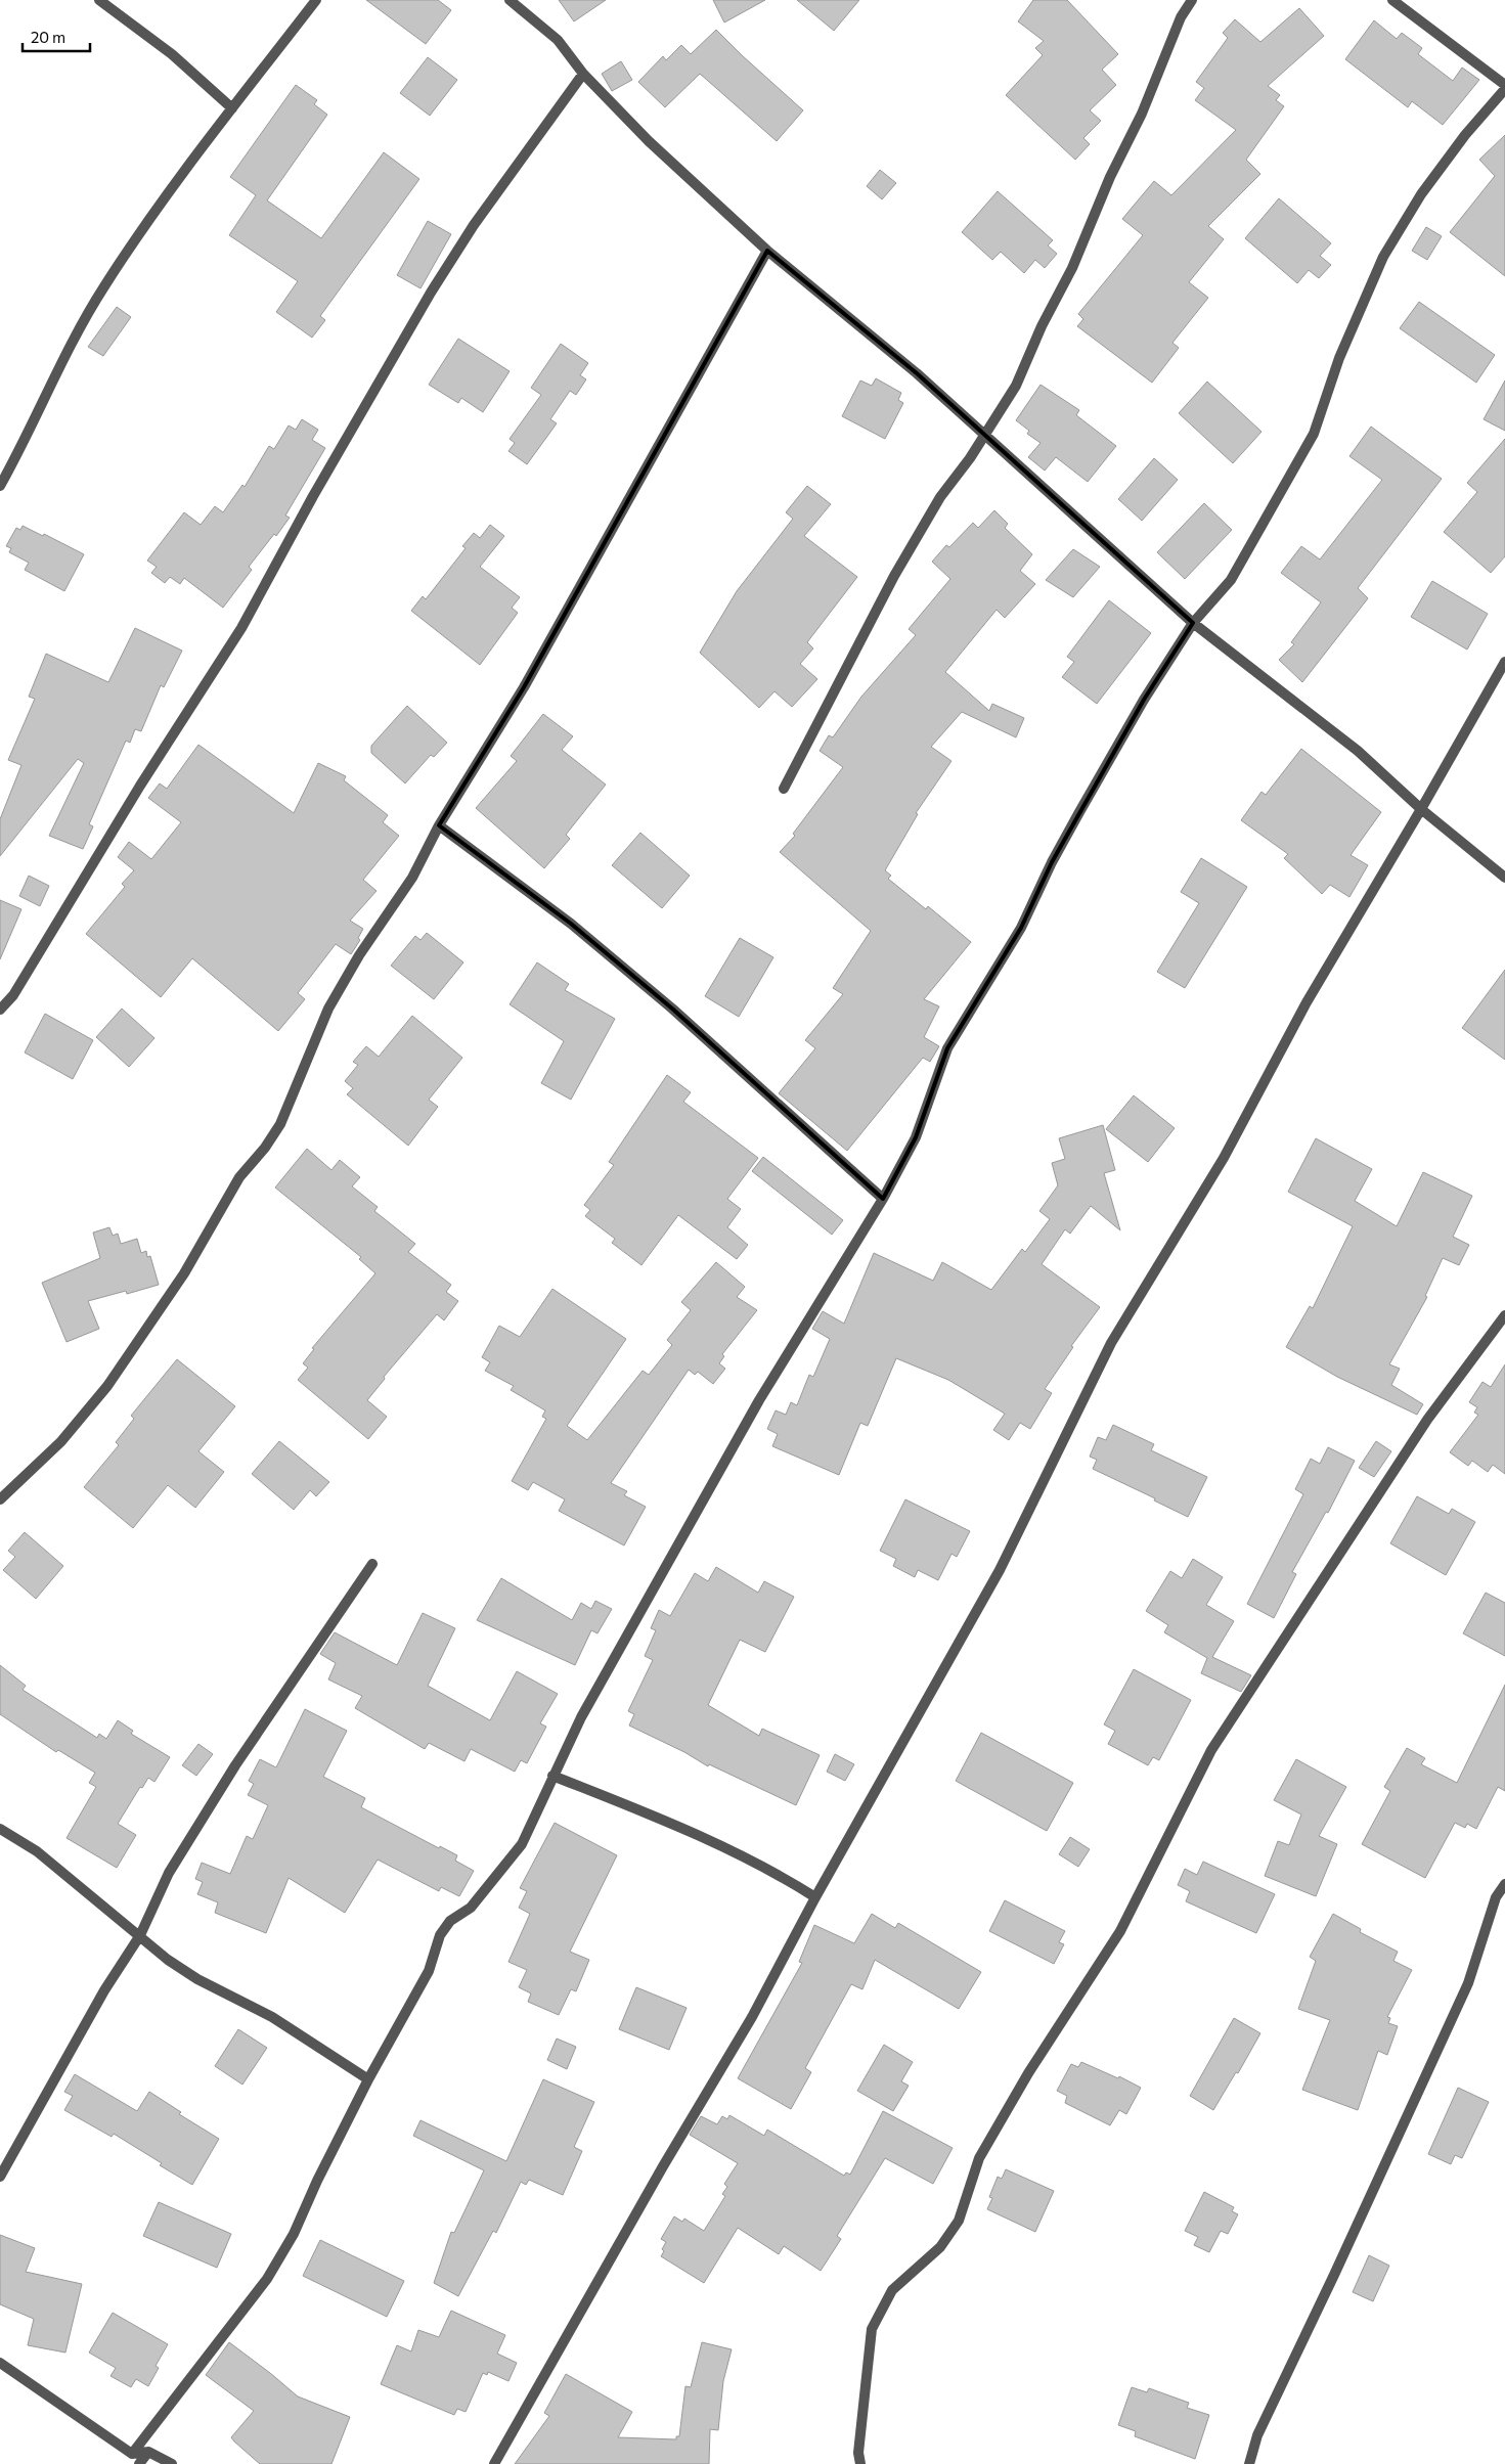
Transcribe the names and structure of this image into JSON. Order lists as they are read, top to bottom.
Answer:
{
  "scale_bar": "20 m"
}
